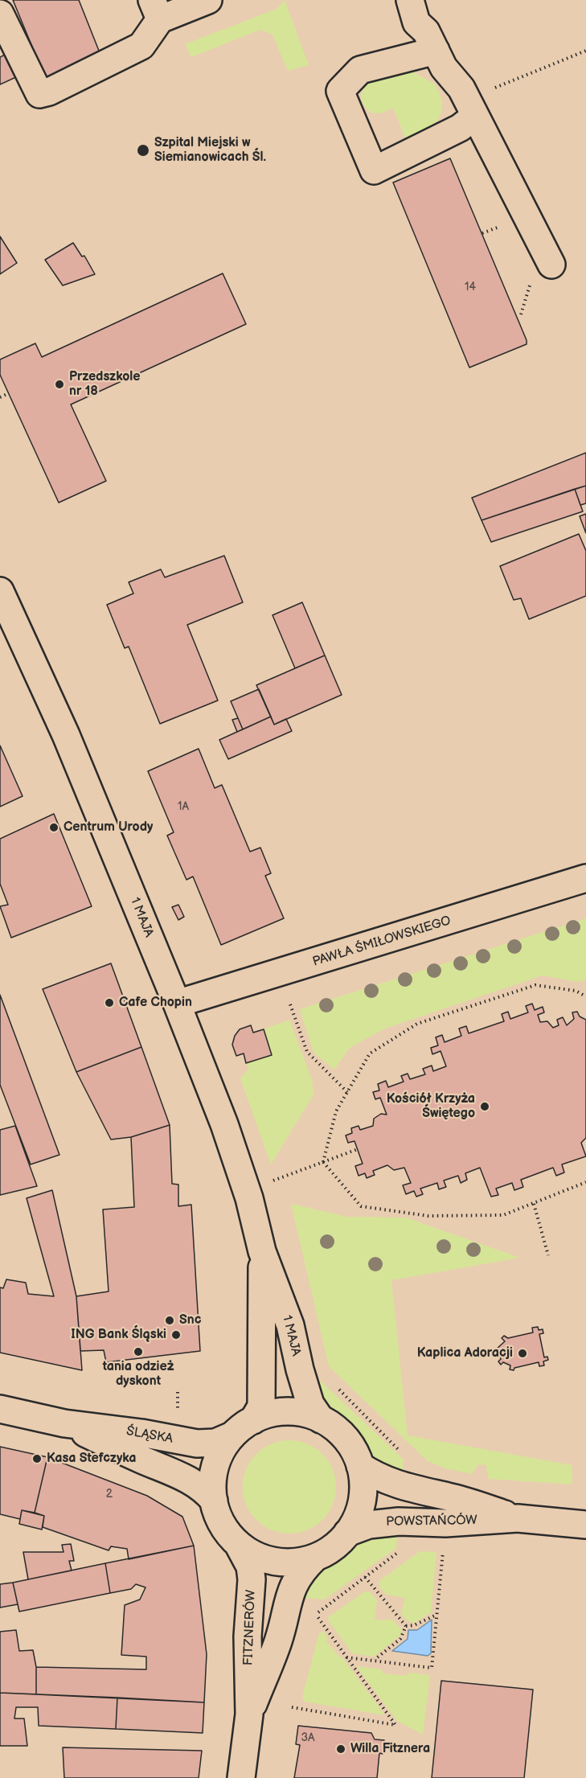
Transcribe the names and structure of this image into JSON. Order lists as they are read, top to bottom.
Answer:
{
  "streets": {
    "street": [
      "1 MAJA",
      "PAWŁA ŚMIŁOWSKIEGO",
      "ŚLĄSKA",
      "POWSTAŃCÓW",
      "FITZNERÓW"
    ]
  },
  "crossings": [
    ["1 MAJA", "PAWŁA ŚMIŁOWSKIEGO"],
    ["1 MAJA", "ŚLĄSKA"],
    ["1 MAJA", "POWSTAŃCÓW"],
    ["1 MAJA", "FITZNERÓW"],
    ["ŚLĄSKA", "POWSTAŃCÓW"],
    ["ŚLĄSKA", "FITZNERÓW"],
    ["POWSTAŃCÓW", "FITZNERÓW"]
  ],
  "places": [
    "Szpital Miejski w Siemianowicach Śl.",
    "Przedszkole nr 18",
    "Centrum Urody",
    "Cafe Chopin",
    "Kościół Krzyża Świętego",
    "Snc",
    "ING Bank Śląski",
    "tania odzież dyskont",
    "Kaplica Adoracji",
    "Kasa Stefczyka",
    "Willa Fitznera"
  ],
  "house_numbers": [
    "14",
    "1A",
    "2",
    "3A"
  ]
}
